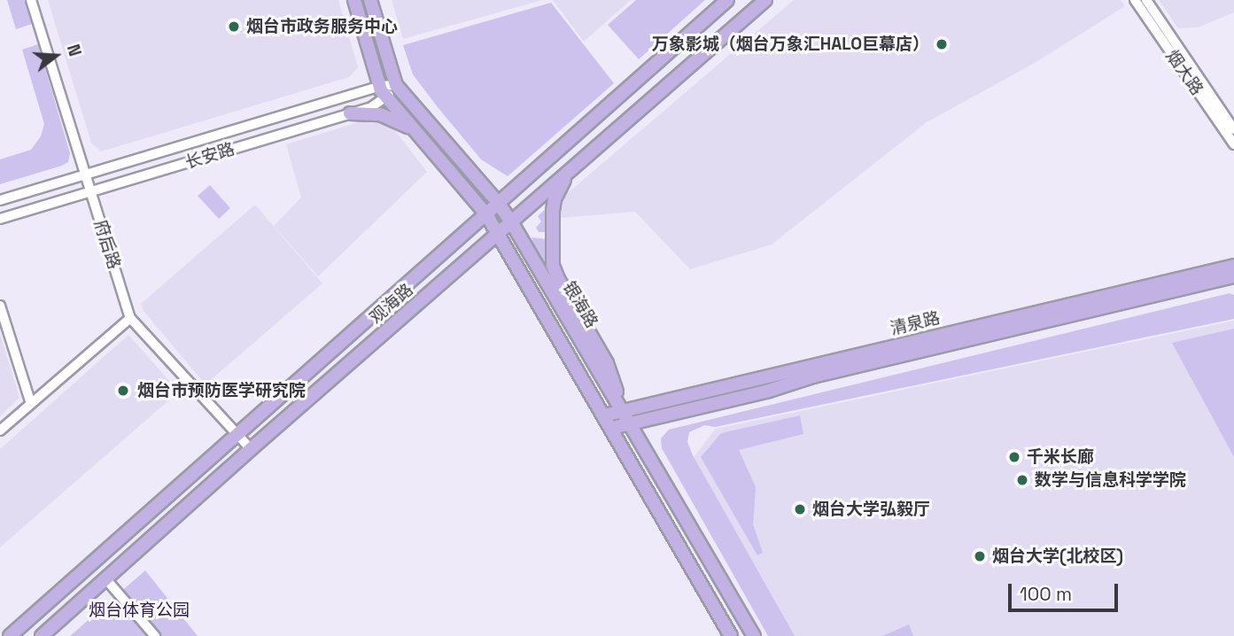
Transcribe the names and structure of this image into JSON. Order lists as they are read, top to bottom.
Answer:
{
  "streets": {
    "main road": ["观海路", "银海路", "清泉路"],
    "street": ["烟大路", "长安路", "府后路"]
  },
  "crossings": [
    ["长安路", "府后路"],
    ["长安路", "银海路"],
    ["府后路", "观海路"],
    ["观海路", "银海路"],
    ["银海路", "清泉路"]
  ],
  "parks": ["烟台体育公园"],
  "places": [
    "烟台市政务服务中心",
    "万象影城（烟台万象汇HALO巨幕店）",
    "烟台市预防医学研究院",
    "千米长廊",
    "数学与信息科学学院",
    "烟台大学弘毅厅",
    "烟台大学(北校区)"
  ],
  "scale_bar": "100 m",
  "north": "right"
}
